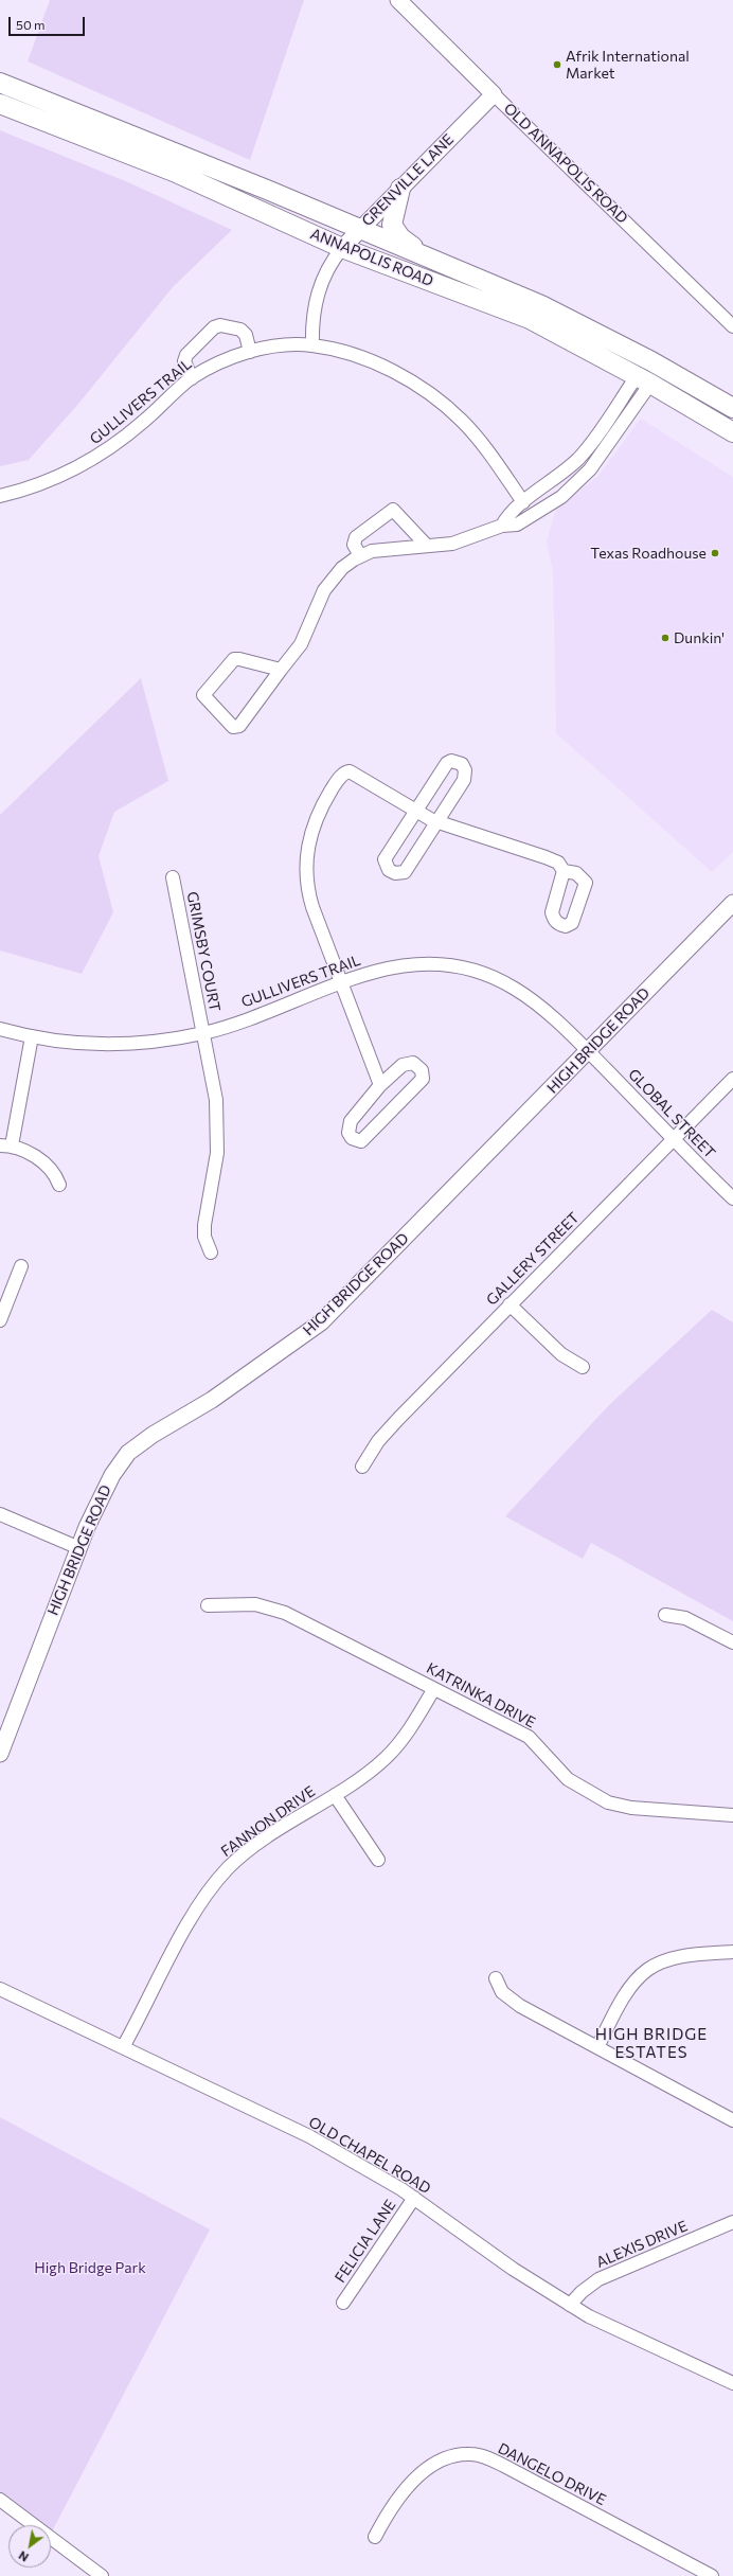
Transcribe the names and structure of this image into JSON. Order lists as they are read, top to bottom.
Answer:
{
  "streets": {
    "main road": ["ANNAPOLIS ROAD"],
    "street": [
      "OLD ANNAPOLIS ROAD",
      "GRENVILLE LANE",
      "GULLIVERS TRAIL",
      "GRIMSBY COURT",
      "HIGH BRIDGE ROAD",
      "GLOBAL STREET",
      "GALLERY STREET",
      "KATRINKA DRIVE",
      "FANNON DRIVE",
      "OLD CHAPEL ROAD",
      "FELICIA LANE",
      "ALEXIS DRIVE",
      "DANGELO DRIVE"
    ]
  },
  "crossings": [
    ["OLD ANNAPOLIS ROAD", "GRENVILLE LANE"],
    ["GRENVILLE LANE", "ANNAPOLIS ROAD"],
    ["GRENVILLE LANE", "GULLIVERS TRAIL"],
    ["GULLIVERS TRAIL", "GRIMSBY COURT"],
    ["GULLIVERS TRAIL", "HIGH BRIDGE ROAD"],
    ["GULLIVERS TRAIL", "GLOBAL STREET"],
    ["HIGH BRIDGE ROAD", "GLOBAL STREET"],
    ["GLOBAL STREET", "GALLERY STREET"],
    ["KATRINKA DRIVE", "FANNON DRIVE"],
    ["FANNON DRIVE", "OLD CHAPEL ROAD"],
    ["OLD CHAPEL ROAD", "FELICIA LANE"],
    ["OLD CHAPEL ROAD", "ALEXIS DRIVE"]
  ],
  "districts": ["HIGH BRIDGE ESTATES"],
  "parks": ["High Bridge Park"],
  "places": ["Afrik International Market", "Texas Roadhouse", "Dunkin'"],
  "scale_bar": "50 m",
  "north": "bottom left"
}
